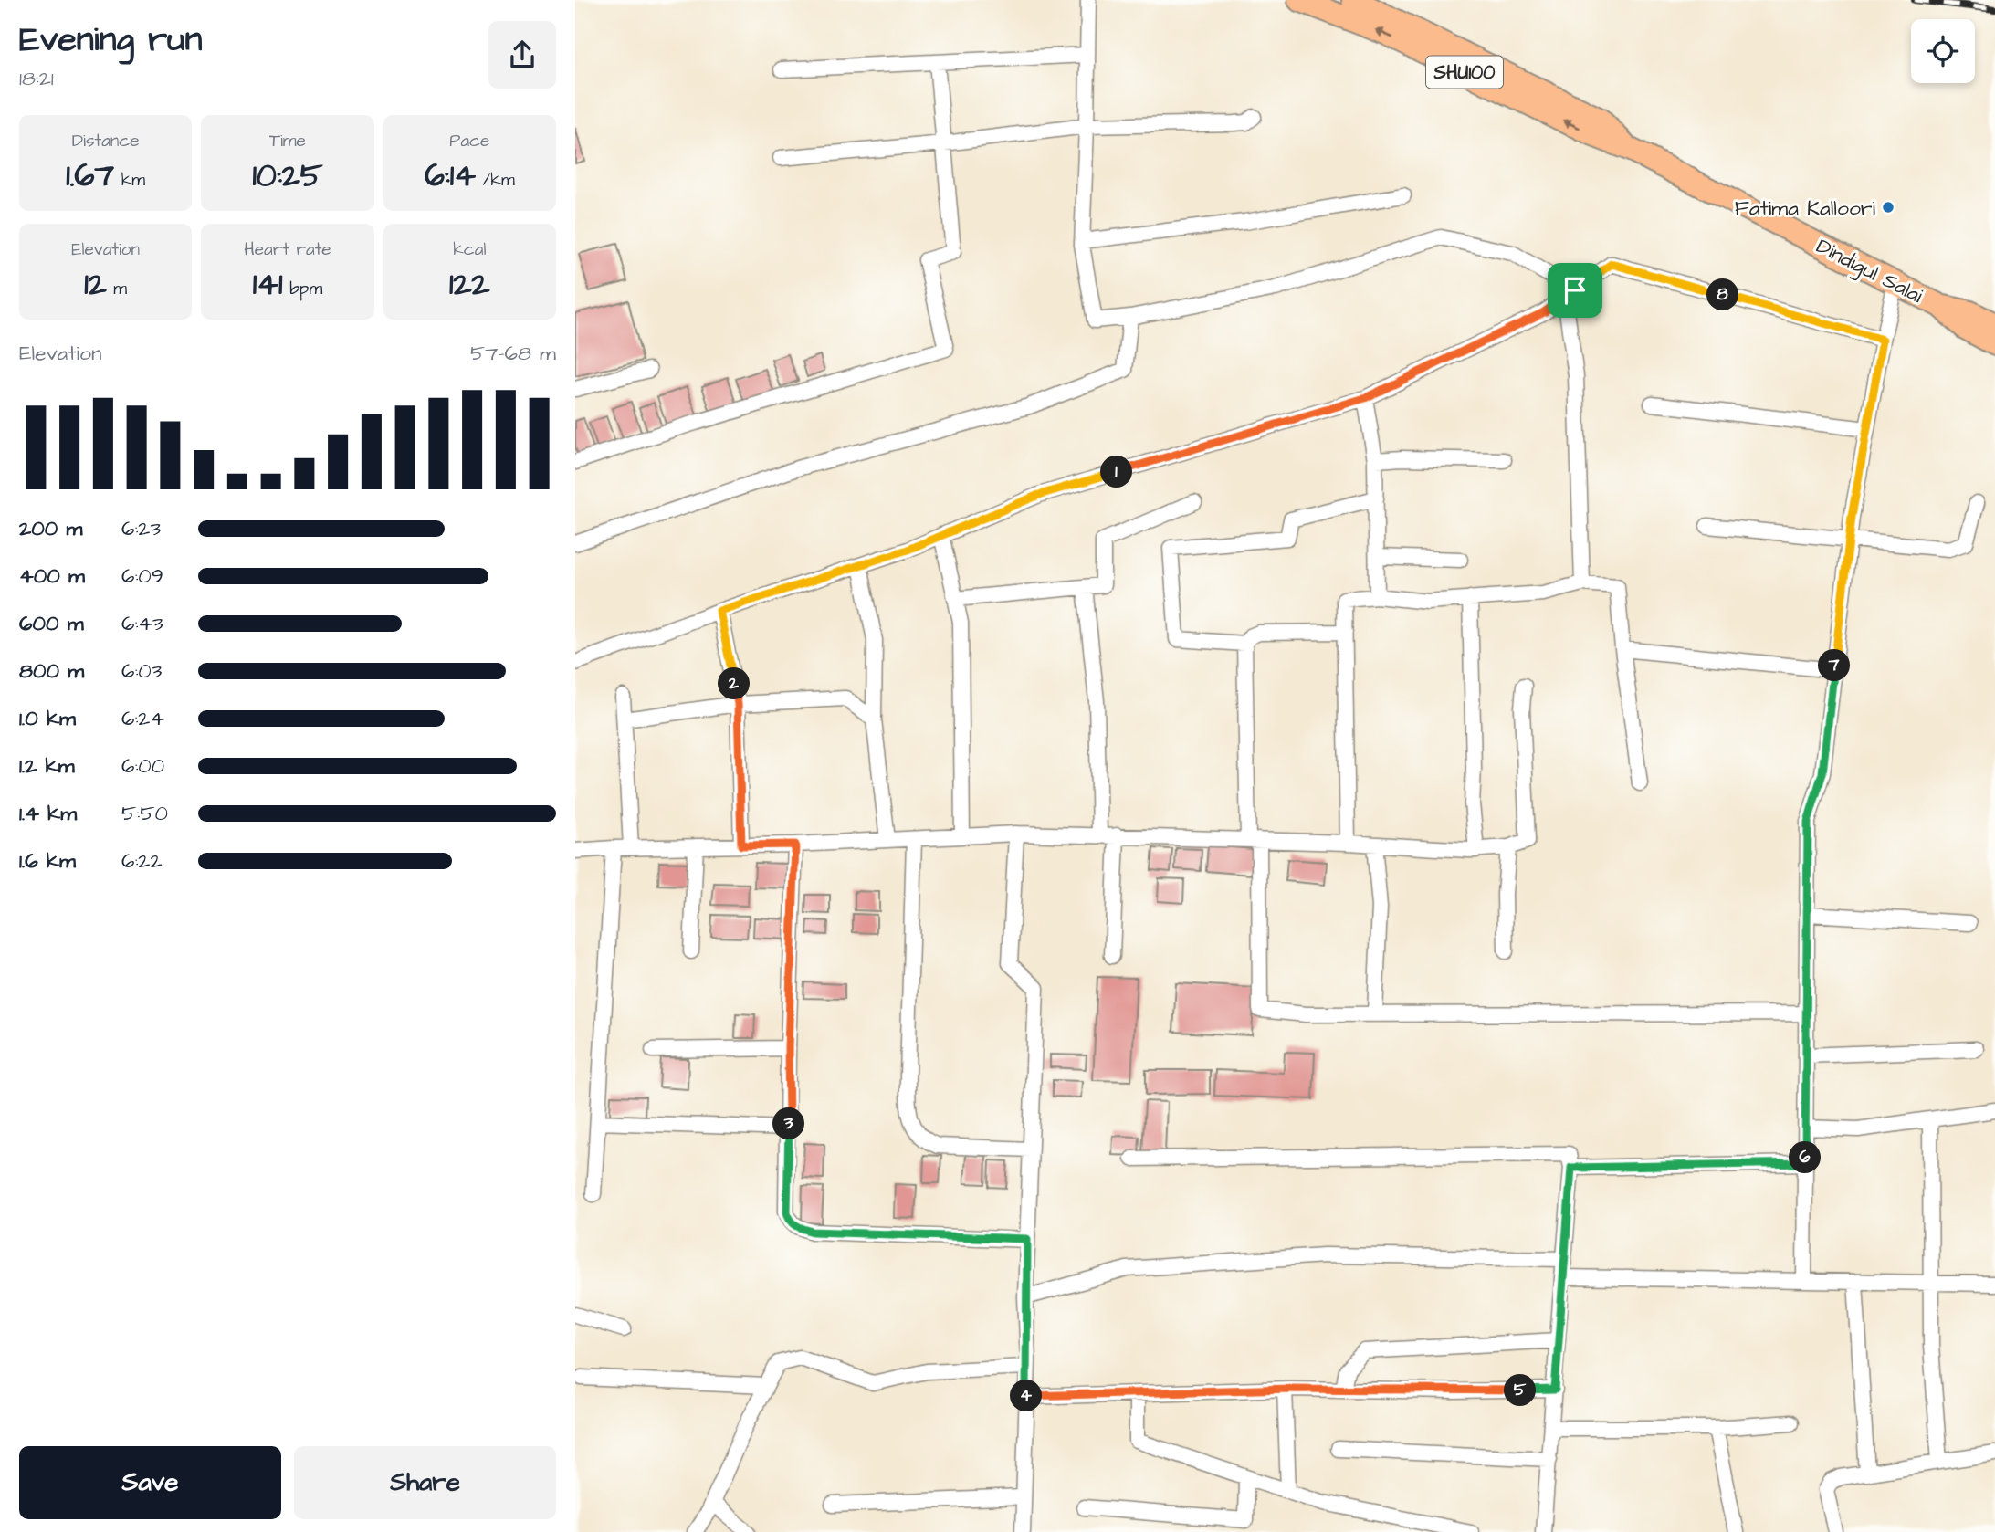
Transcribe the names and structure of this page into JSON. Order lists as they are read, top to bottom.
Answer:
{
  "streets": {
    "main road": ["SHU100", "Dindigul Salai"]
  },
  "places": ["Fatima Kalloori"],
  "page": {
    "heading": ["Evening run", "18:21"],
    "stats": [
      ["Distance", "1.67 km"],
      ["Time", "10:25"],
      ["Pace", "6:14 /km"],
      ["Elevation", "12 m"],
      ["Heart rate", "141 bpm"],
      ["kcal", "122"]
    ],
    "pins": [
      "8",
      "1",
      "7",
      "2",
      "3",
      "6",
      "5",
      "4"
    ],
    "chart": ["Elevation", "57–68 m"],
    "list": [
      {
        "name": "200 m",
        "note": "6:23"
      },
      {
        "name": "400 m",
        "note": "6:09"
      },
      {
        "name": "600 m",
        "note": "6:43"
      },
      {
        "name": "800 m",
        "note": "6:03"
      },
      {
        "name": "1.0 km",
        "note": "6:24"
      },
      {
        "name": "1.2 km",
        "note": "6:00"
      },
      {
        "name": "1.4 km",
        "note": "5:50"
      },
      {
        "name": "1.6 km",
        "note": "6:22"
      }
    ],
    "buttons": ["Save", "Share"]
  }
}
